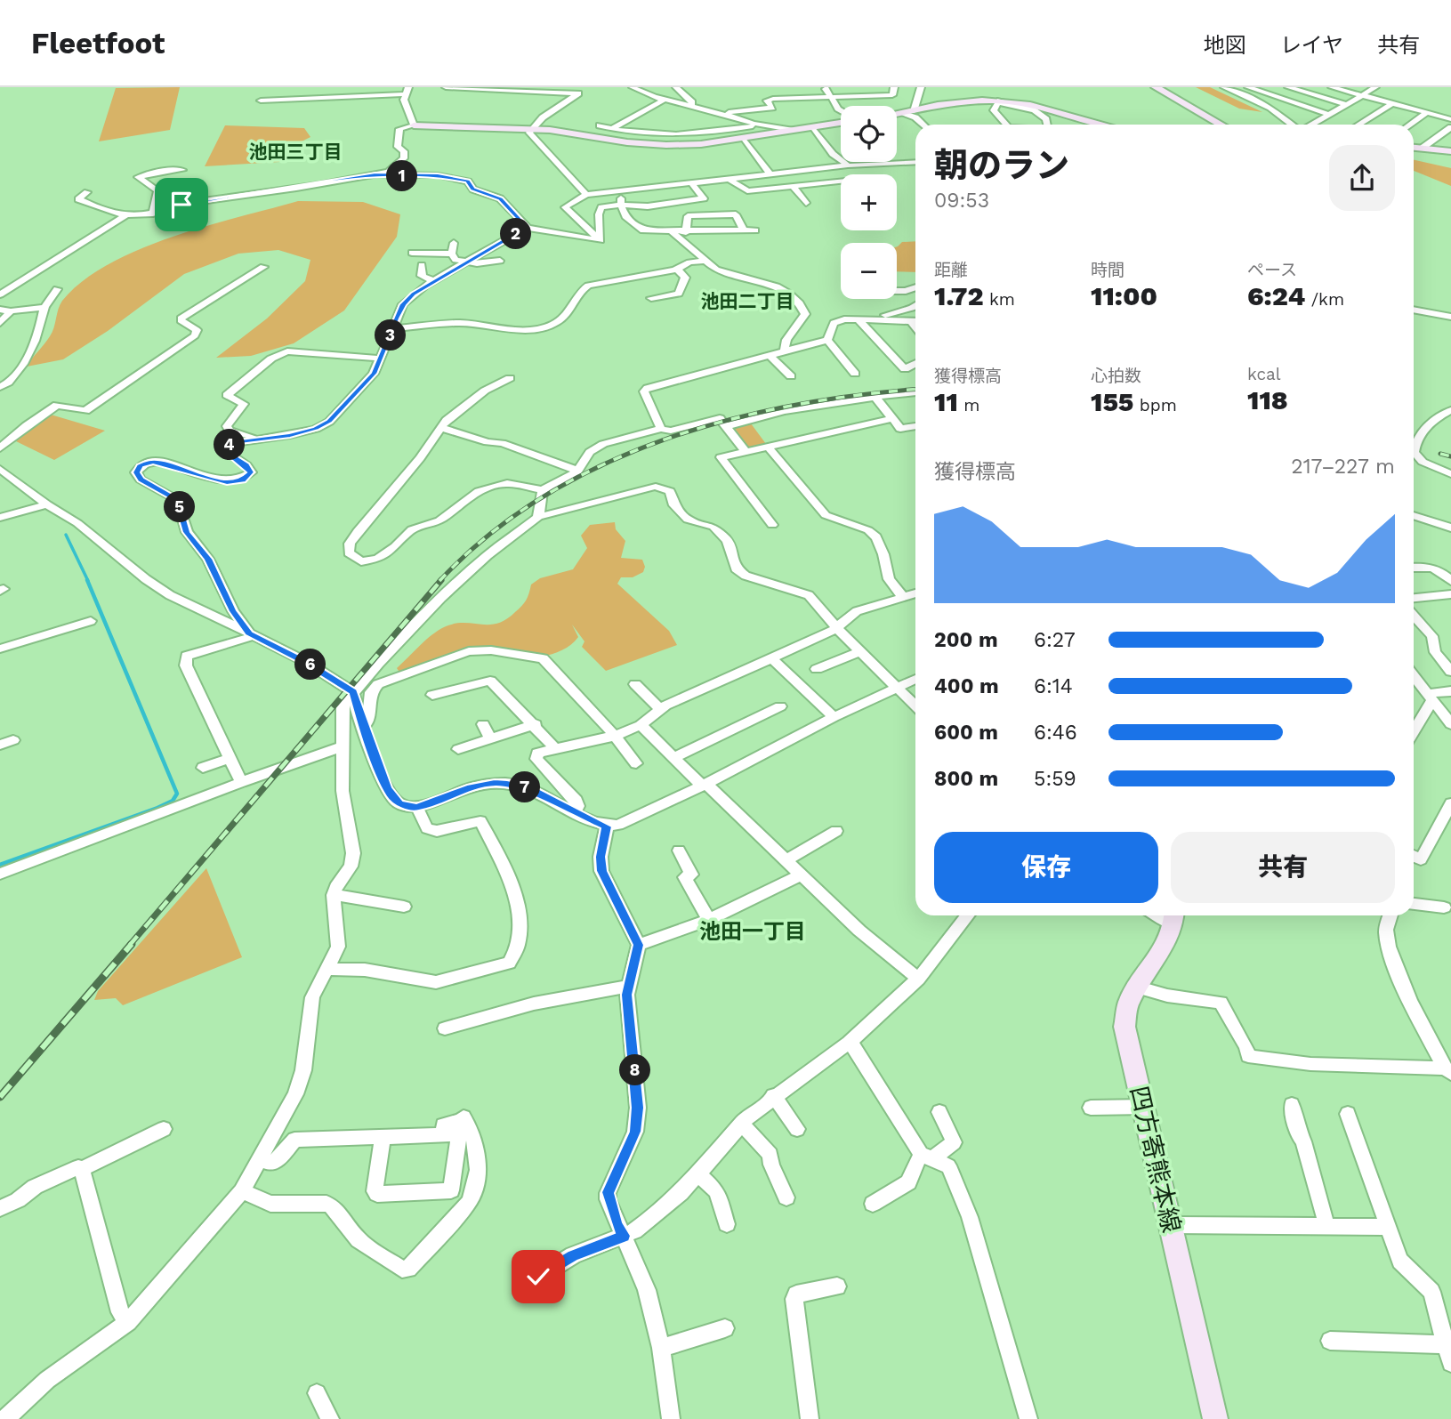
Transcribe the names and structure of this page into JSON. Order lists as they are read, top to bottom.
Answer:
{
  "streets": {
    "street": ["四方寄熊本線"]
  },
  "districts": ["池田三丁目", "池田二丁目", "池田一丁目"],
  "page": {
    "header": "Fleetfoot",
    "nav": ["地図", "レイヤ", "共有"],
    "map_buttons": ["+", "−"],
    "heading": ["朝のラン", "09:53"],
    "pins": [
      "1",
      "2",
      "3",
      "4",
      "5",
      "6",
      "7",
      "8"
    ],
    "stats": [
      ["距離", "1.72 km"],
      ["時間", "11:00"],
      ["ペース", "6:24 /km"],
      ["獲得標高", "11 m"],
      ["心拍数", "155 bpm"],
      ["kcal", "118"]
    ],
    "chart": ["獲得標高", "217–227 m"],
    "list": [
      {
        "name": "200 m",
        "note": "6:27"
      },
      {
        "name": "400 m",
        "note": "6:14"
      },
      {
        "name": "600 m",
        "note": "6:46"
      },
      {
        "name": "800 m",
        "note": "5:59"
      }
    ],
    "buttons": ["保存", "共有"]
  }
}
